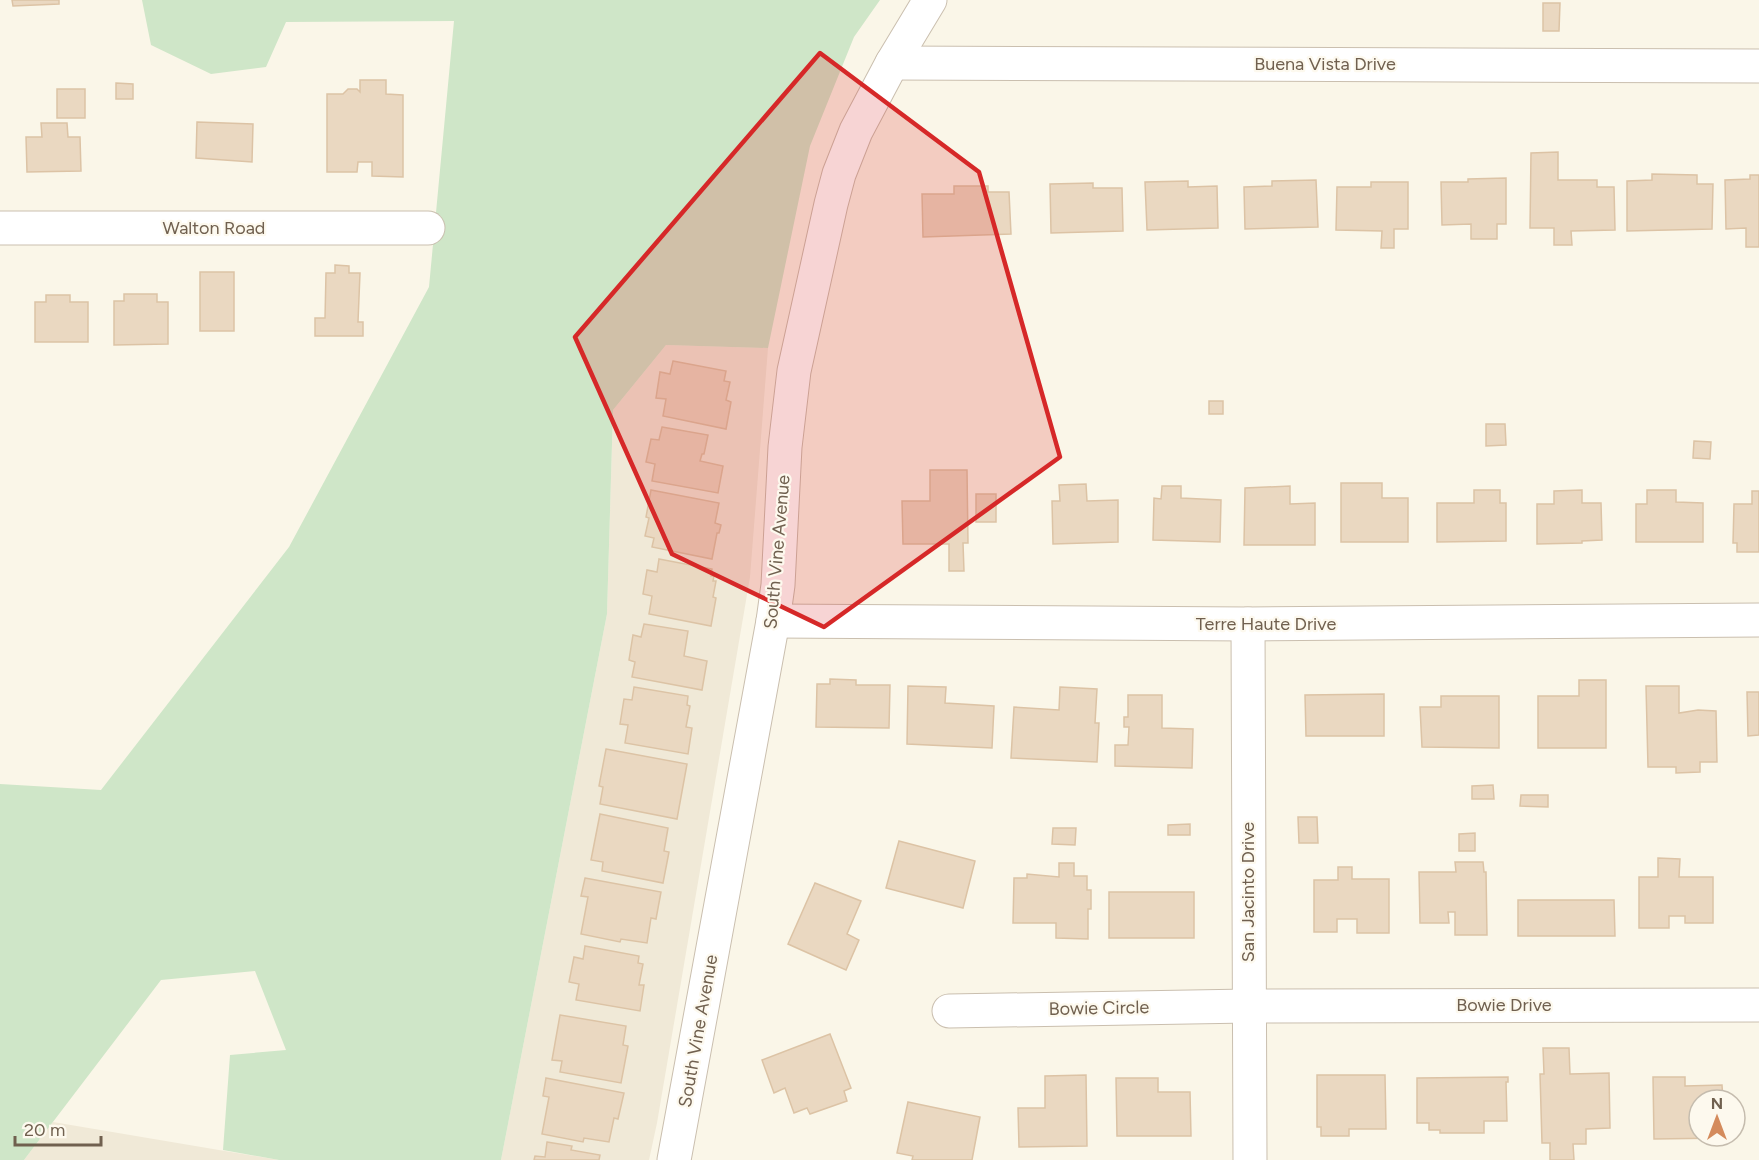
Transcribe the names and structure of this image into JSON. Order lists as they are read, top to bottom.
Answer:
{
  "streets": {
    "street": [
      "Buena Vista Drive",
      "Walton Road",
      "South Vine Avenue",
      "Terre Haute Drive",
      "San Jacinto Drive",
      "Bowie Drive",
      "Bowie Circle"
    ]
  },
  "crossings": [
    ["Buena Vista Drive", "South Vine Avenue"],
    ["South Vine Avenue", "Terre Haute Drive"],
    ["Terre Haute Drive", "San Jacinto Drive"],
    ["San Jacinto Drive", "Bowie Drive"],
    ["San Jacinto Drive", "Bowie Circle"],
    ["Bowie Drive", "Bowie Circle"]
  ],
  "scale_bar": "20 m",
  "north": "top"
}
